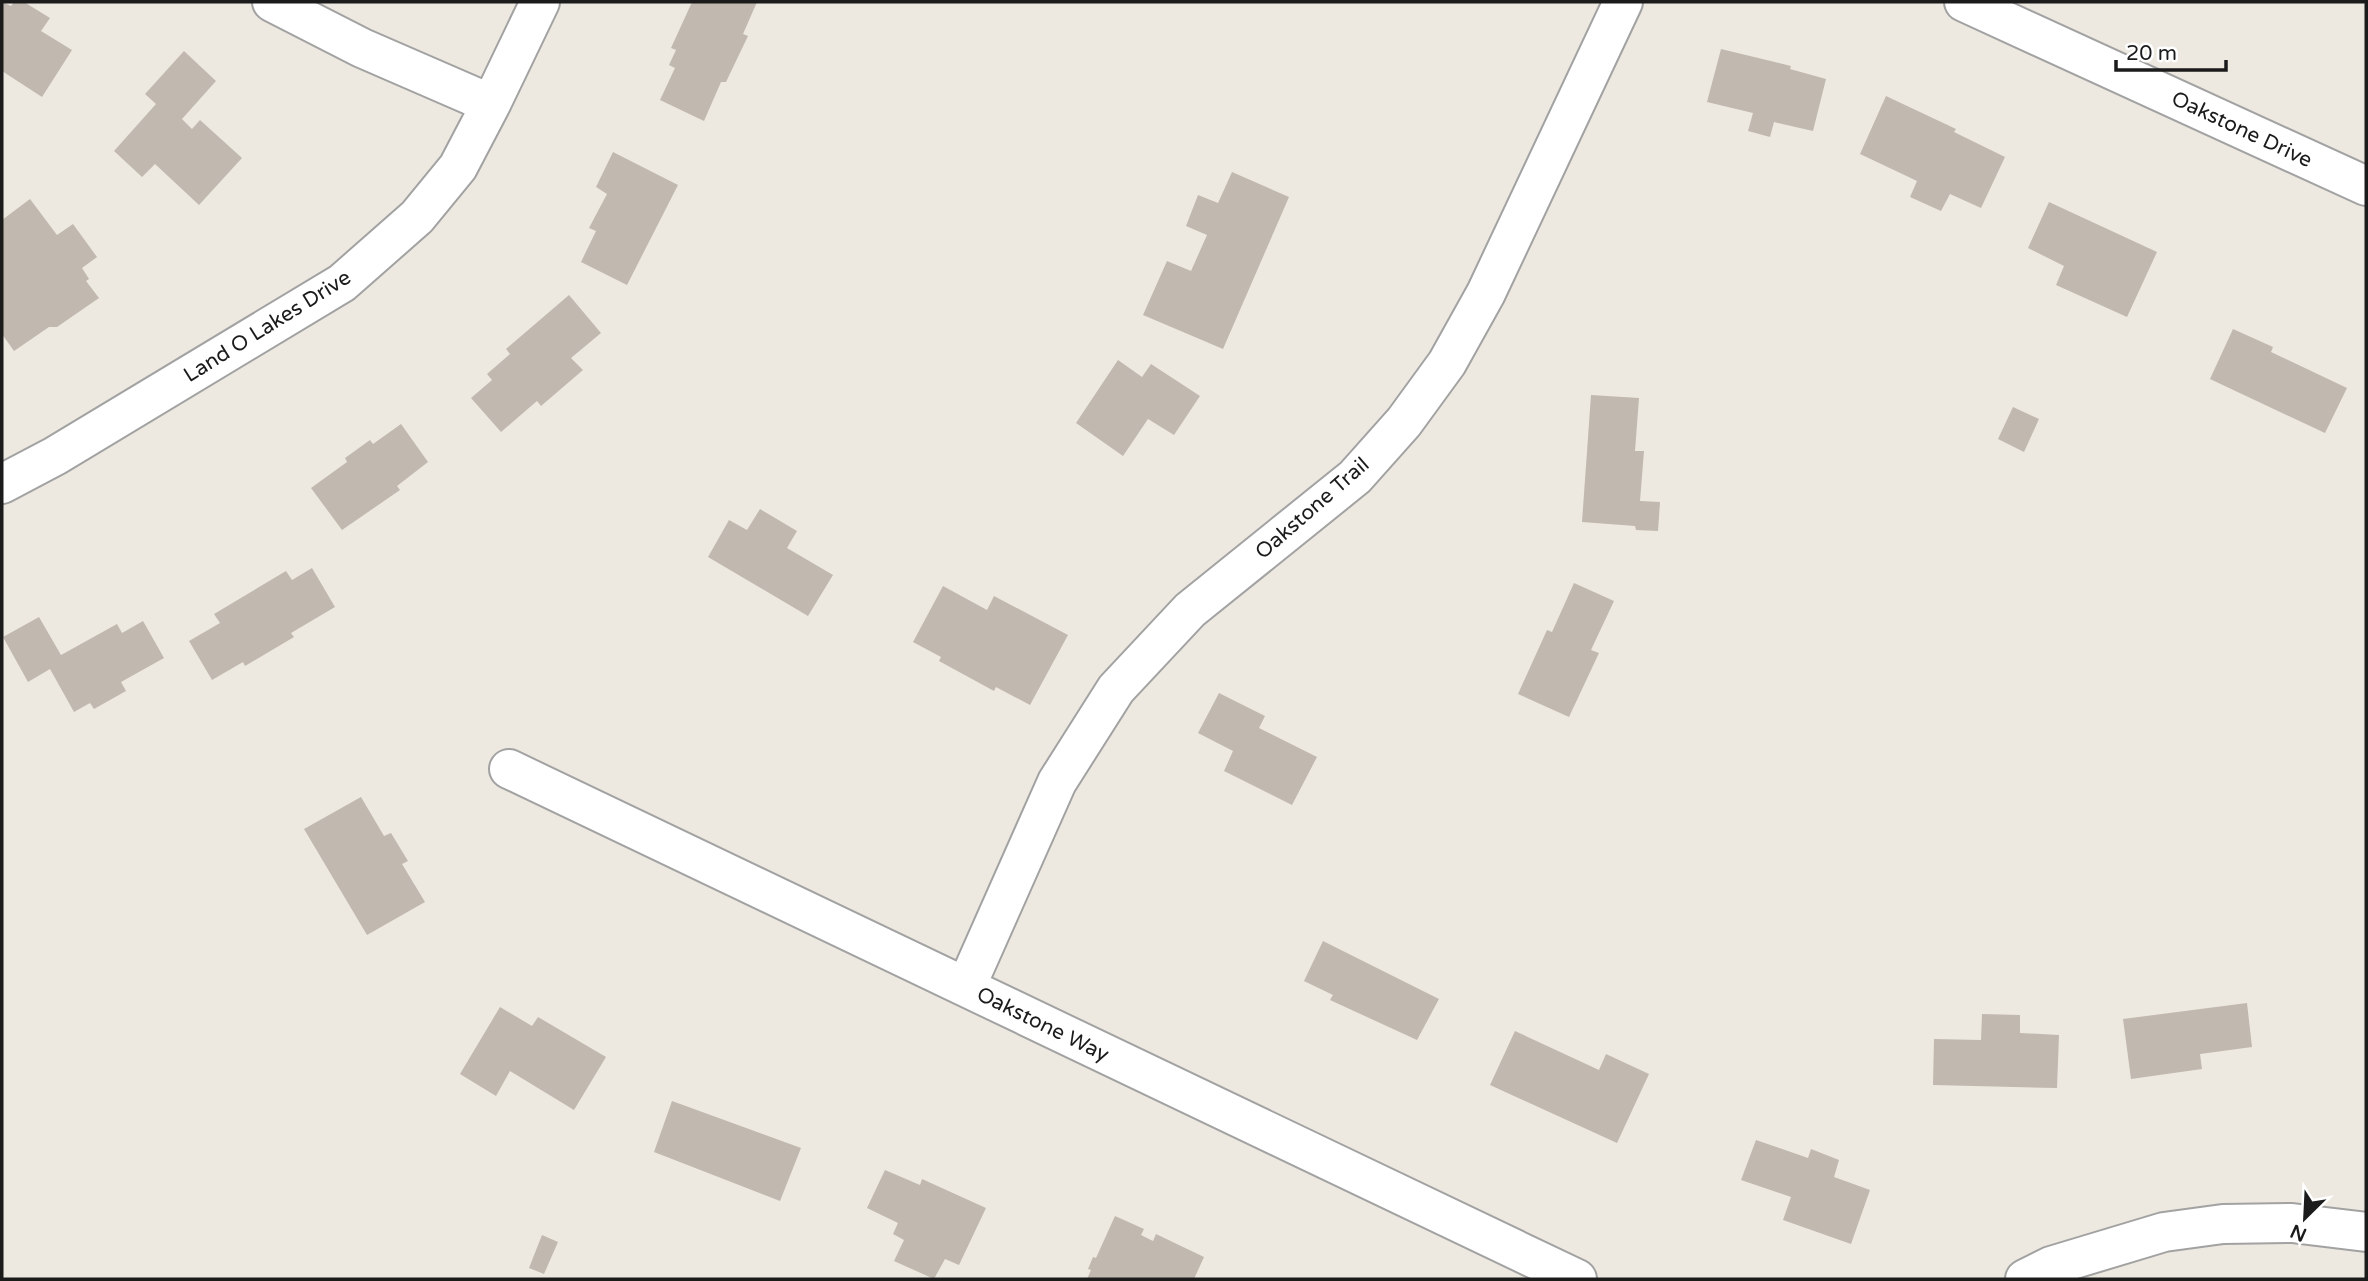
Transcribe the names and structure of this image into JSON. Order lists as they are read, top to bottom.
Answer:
{
  "streets": {
    "street": [
      "Oakstone Drive",
      "Land O Lakes Drive",
      "Oakstone Trail",
      "Oakstone Way"
    ]
  },
  "crossings": [
    ["Oakstone Trail", "Oakstone Way"]
  ],
  "scale_bar": "20 m",
  "north": "bottom left"
}
